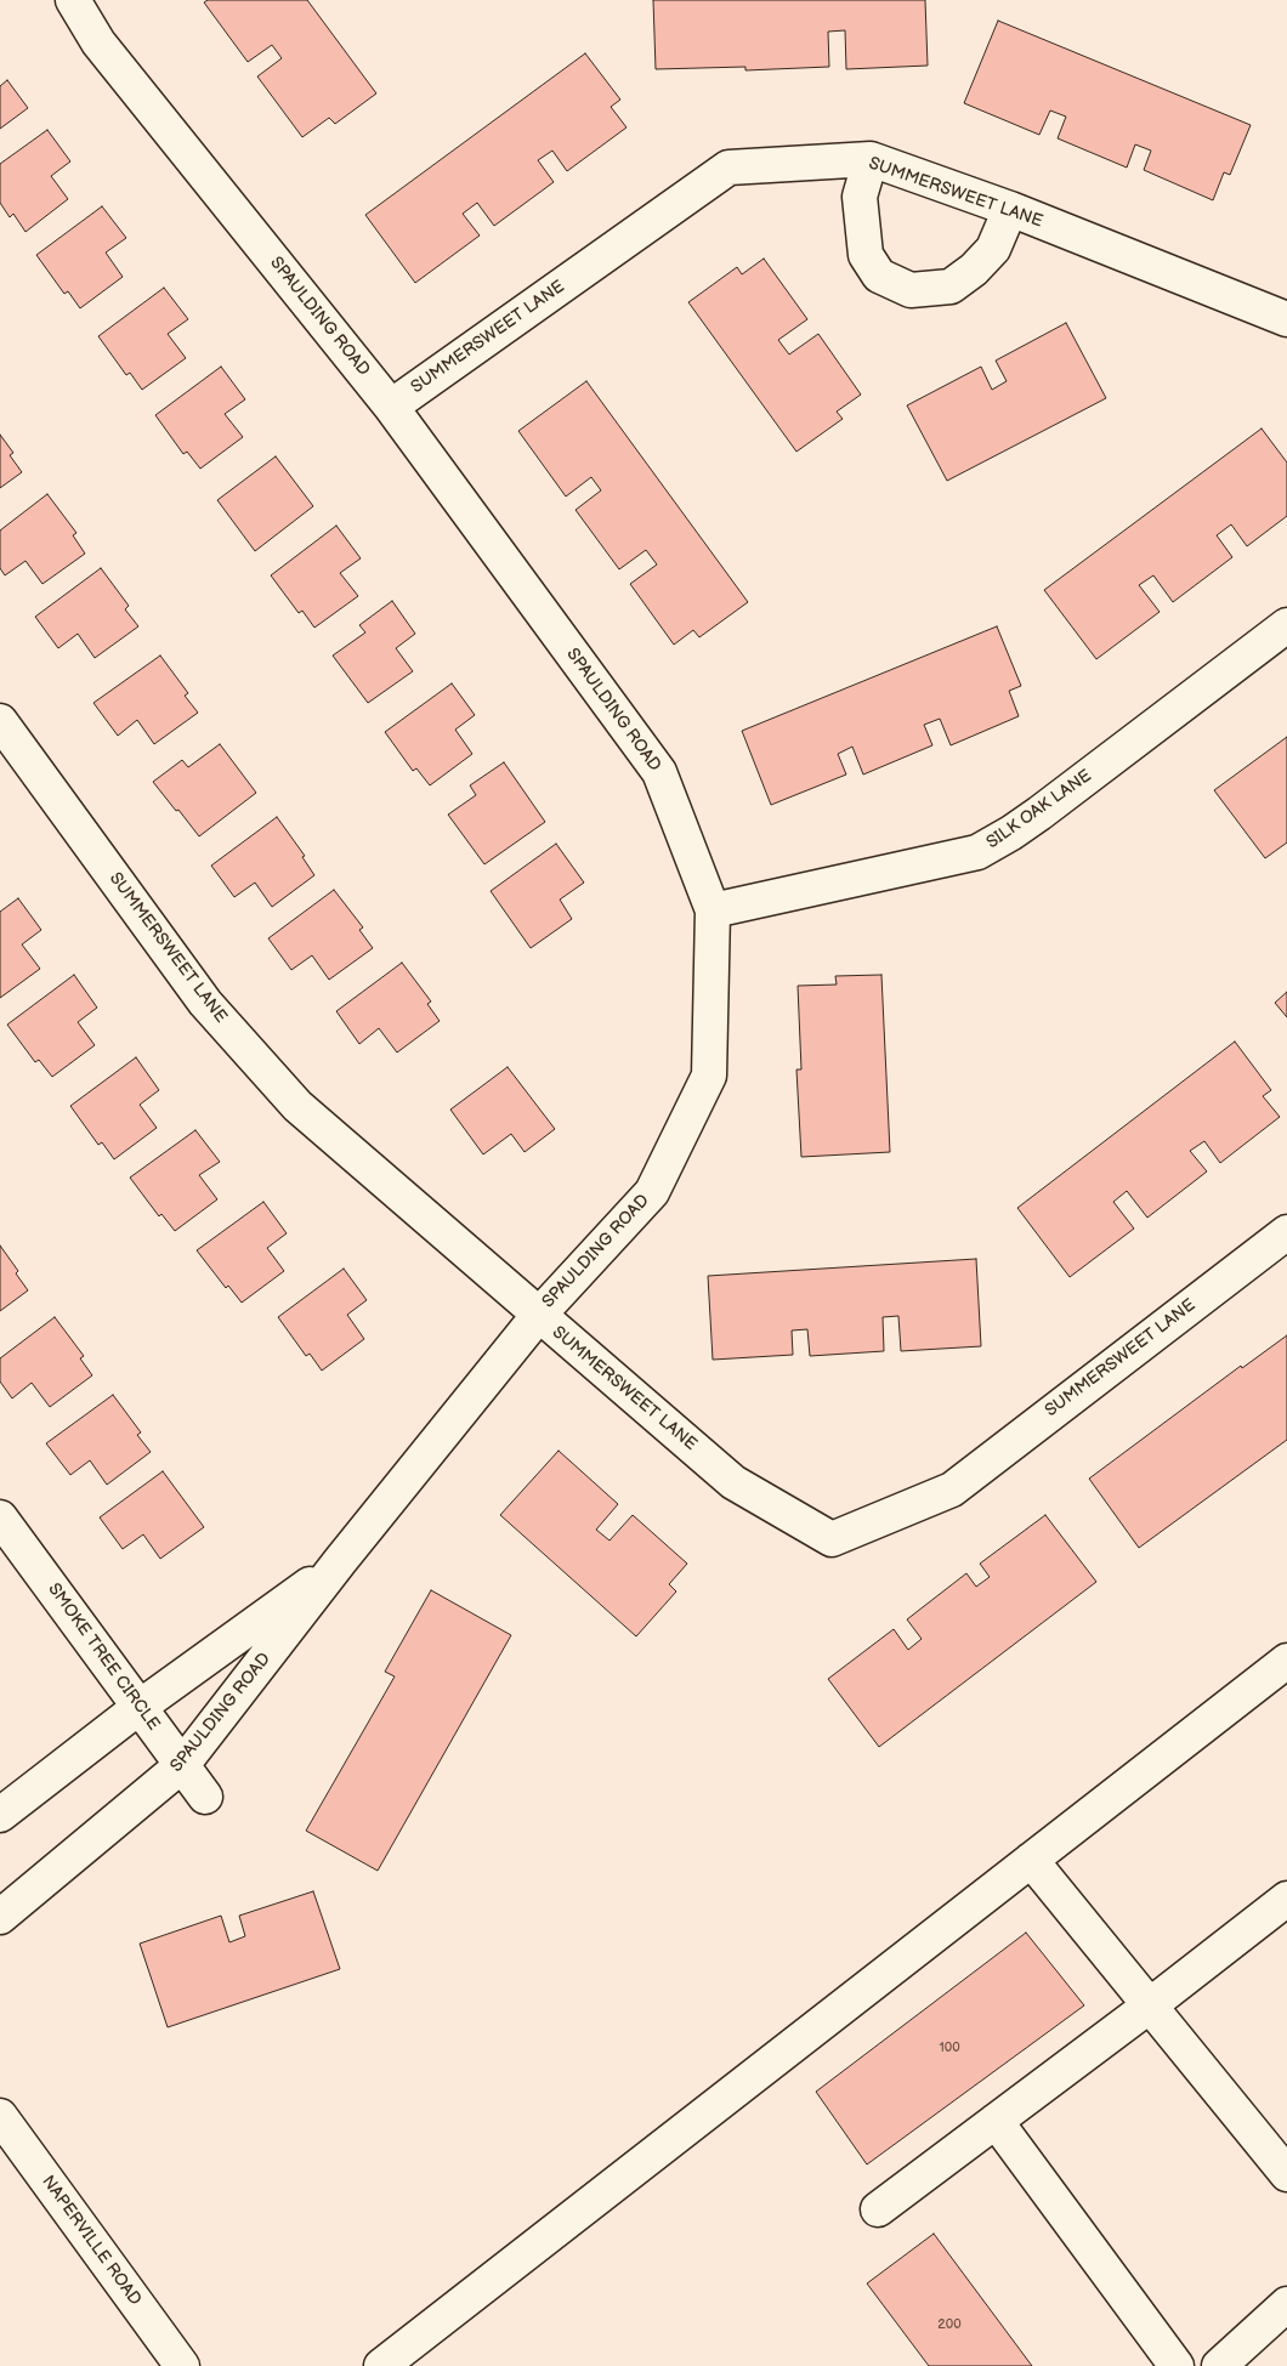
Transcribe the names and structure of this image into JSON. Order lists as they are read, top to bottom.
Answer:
{
  "streets": {
    "street": [
      "SUMMERSWEET LANE",
      "SPAULDING ROAD",
      "SILK OAK LANE",
      "SMOKE TREE CIRCLE",
      "NAPERVILLE ROAD"
    ]
  },
  "crossings": [
    ["SUMMERSWEET LANE", "SPAULDING ROAD"],
    ["SPAULDING ROAD", "SILK OAK LANE"],
    ["SPAULDING ROAD", "SMOKE TREE CIRCLE"]
  ],
  "house_numbers": ["100", "200"]
}
